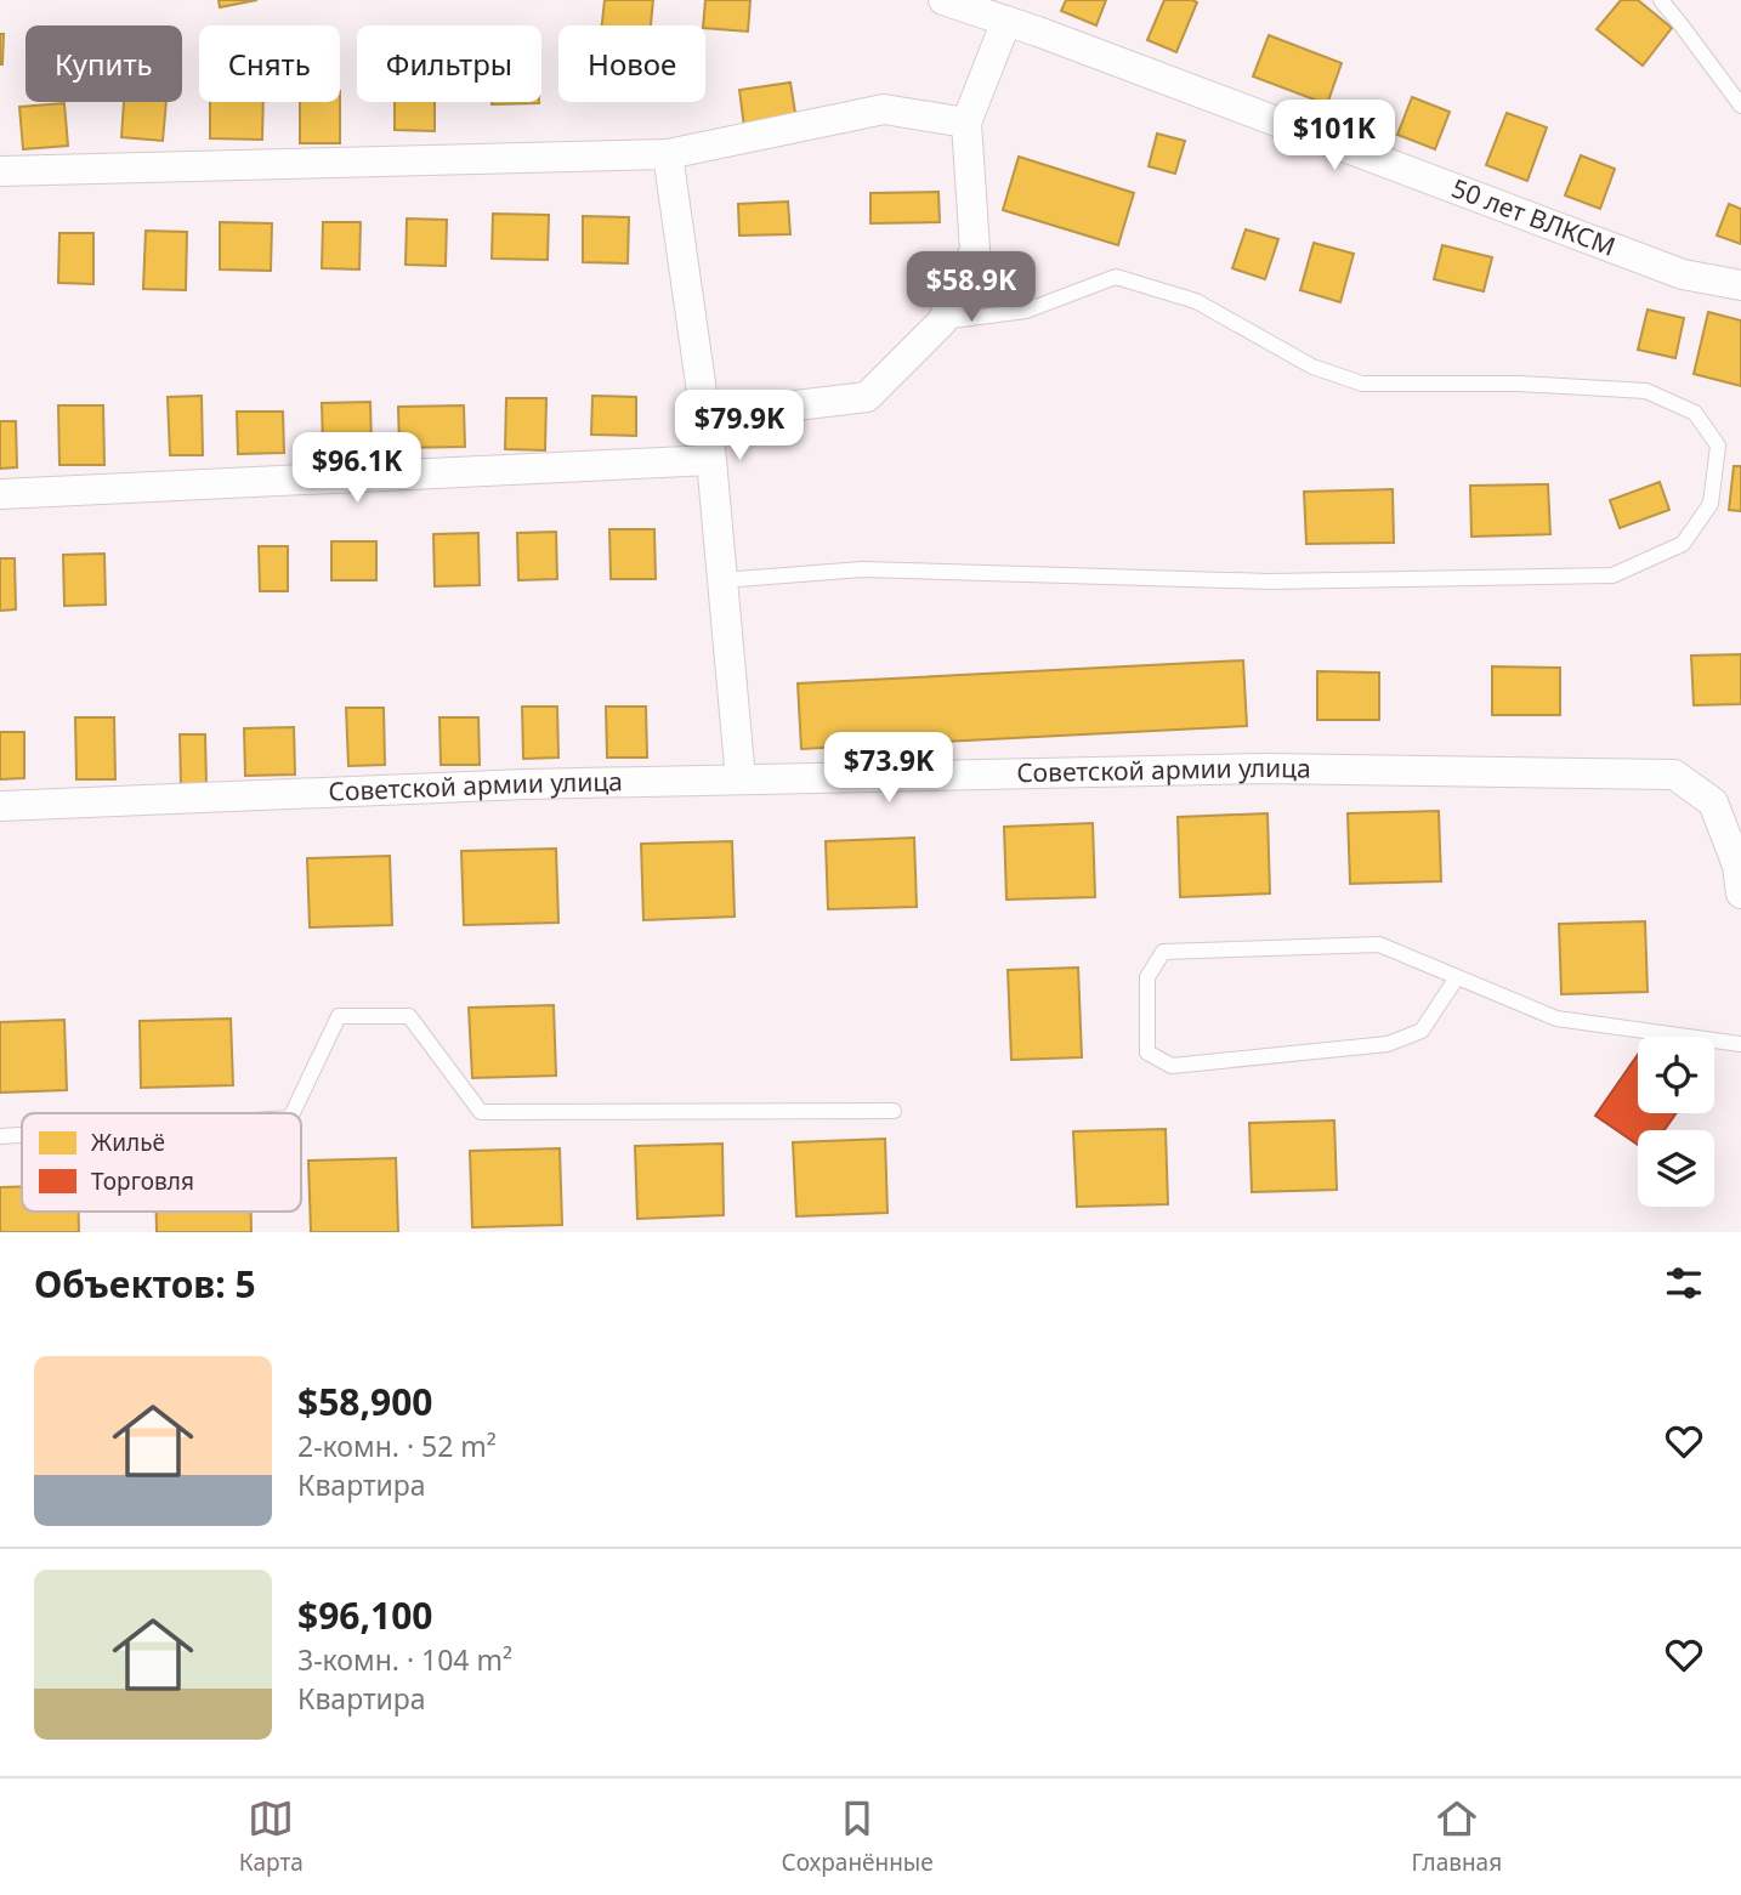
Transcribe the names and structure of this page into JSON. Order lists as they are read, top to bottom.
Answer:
{
  "streets": {
    "street": ["50 лет ВЛКСМ", "Советской армии улица"]
  },
  "legend": ["Жильё", "Торговля"],
  "page": {
    "chip": [
      "Купить",
      "Снять",
      "Фильтры",
      "Новое"
    ],
    "price": [
      "$101K",
      "$58.9K",
      "$79.9K",
      "$96.1K",
      "$73.9K"
    ],
    "heading": "Объектов: 5",
    "list": [
      {
        "name": "$58,900",
        "note": "2-комн. · 52 m² · Квартира"
      },
      {
        "name": "$96,100",
        "note": "3-комн. · 104 m² · Квартира"
      }
    ],
    "tabs": ["Карта", "Сохранённые", "Главная"]
  }
}
